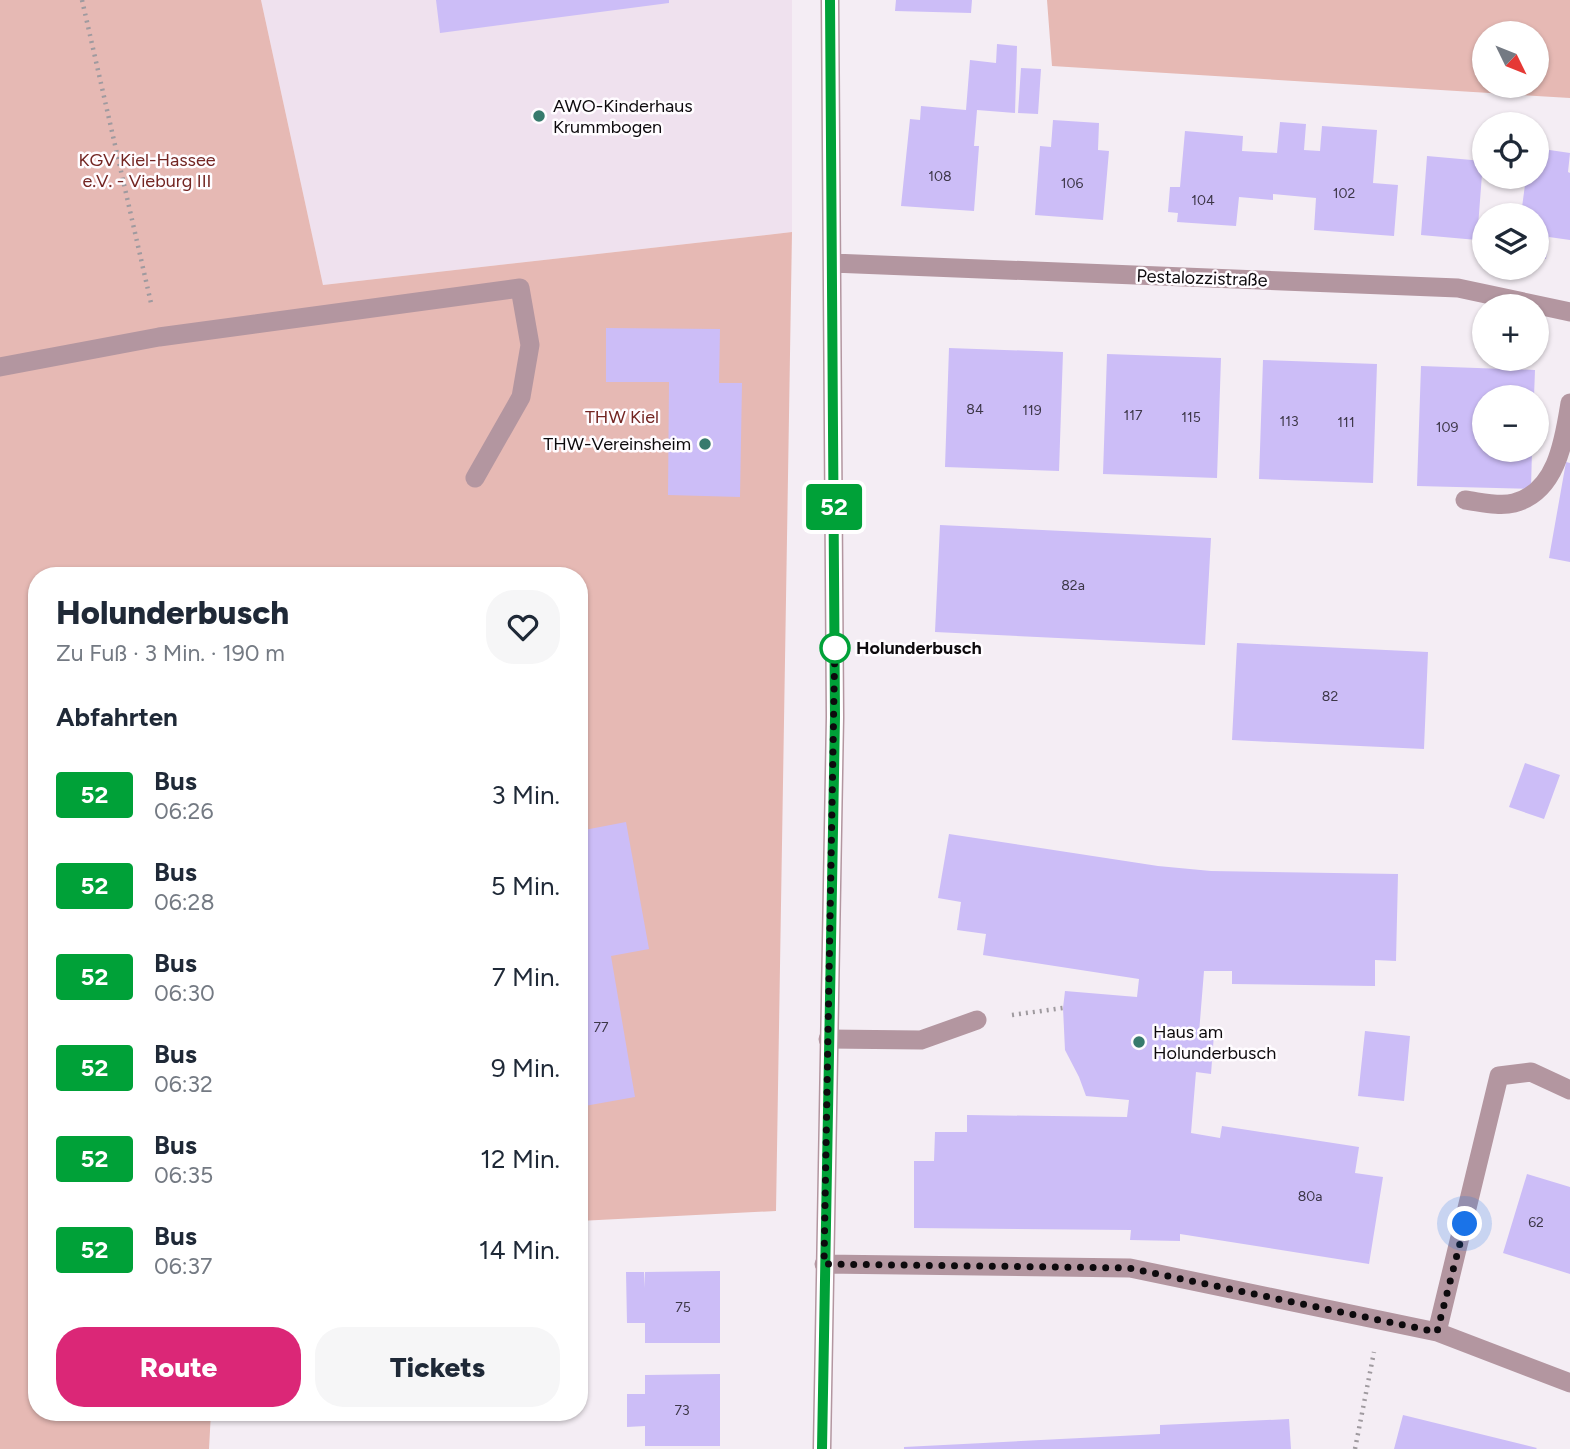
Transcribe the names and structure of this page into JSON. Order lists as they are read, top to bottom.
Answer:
{
  "streets": {
    "street": ["Pestalozzistraße"]
  },
  "parks": ["KGV Kiel-Hassee e.V. - Vieburg III", "THW Kiel"],
  "places": [
    "AWO-Kinderhaus Krummbogen",
    "THW-Vereinsheim",
    "Holunderbusch",
    "Haus am Holunderbusch"
  ],
  "lines": ["bus line 52"],
  "house_numbers": [
    "108",
    "106",
    "102",
    "104",
    "84",
    "119",
    "117",
    "115",
    "113",
    "111",
    "109",
    "82a",
    "82",
    "77",
    "80a",
    "62",
    "75",
    "73"
  ],
  "north": "bottom right",
  "page": {
    "on_map": "52",
    "map_buttons": ["+", "−"],
    "heading": [
      ["Holunderbusch", "Zu Fuß · 3 Min. · 190 m"],
      "Abfahrten"
    ],
    "list": [
      {
        "mark": "52",
        "name": "Bus",
        "note": "06:26",
        "value": "3 Min."
      },
      {
        "mark": "52",
        "name": "Bus",
        "note": "06:28",
        "value": "5 Min."
      },
      {
        "mark": "52",
        "name": "Bus",
        "note": "06:30",
        "value": "7 Min."
      },
      {
        "mark": "52",
        "name": "Bus",
        "note": "06:32",
        "value": "9 Min."
      },
      {
        "mark": "52",
        "name": "Bus",
        "note": "06:35",
        "value": "12 Min."
      },
      {
        "mark": "52",
        "name": "Bus",
        "note": "06:37",
        "value": "14 Min."
      }
    ],
    "buttons": ["Route", "Tickets"]
  }
}
